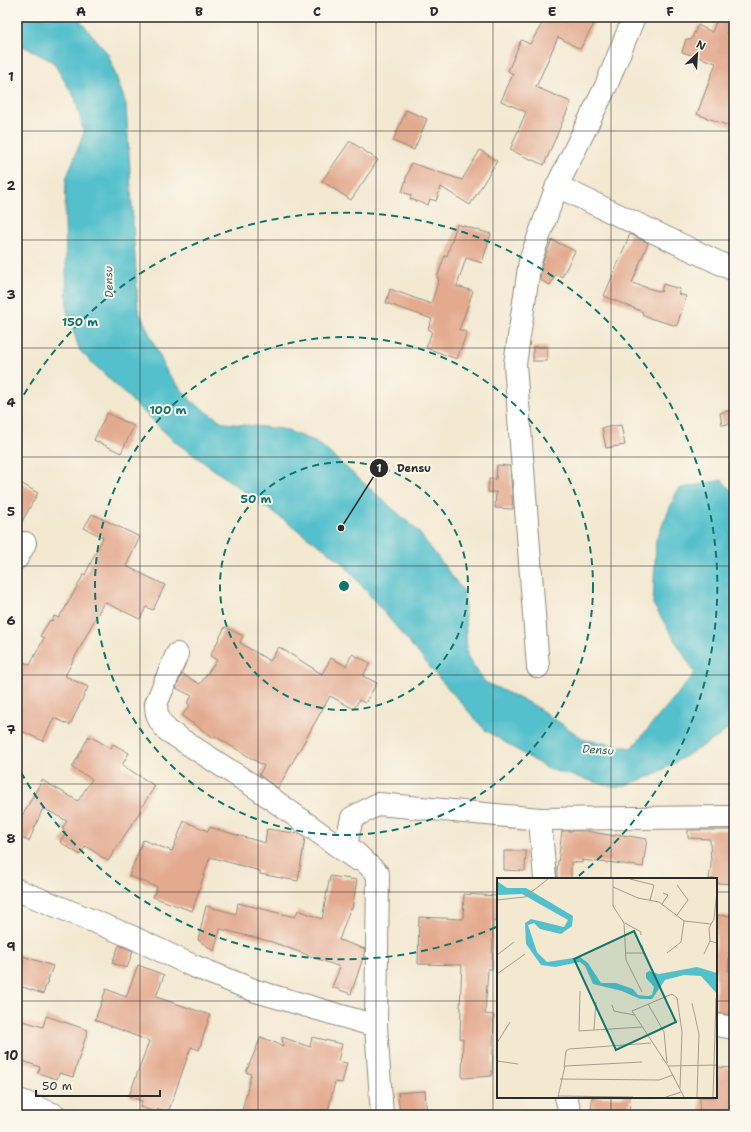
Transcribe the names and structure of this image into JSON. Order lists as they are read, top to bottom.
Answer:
{
  "water": ["Densu"],
  "places": ["Densu"],
  "scale_bar": "50 m",
  "north": "top right",
  "grid": {
    "columns": [
      "A",
      "B",
      "C",
      "D",
      "E",
      "F"
    ],
    "rows": [
      "1",
      "2",
      "3",
      "4",
      "5",
      "6",
      "7",
      "8",
      "9",
      "10"
    ]
  },
  "rings": ["150 m", "100 m", "50 m"]
}
